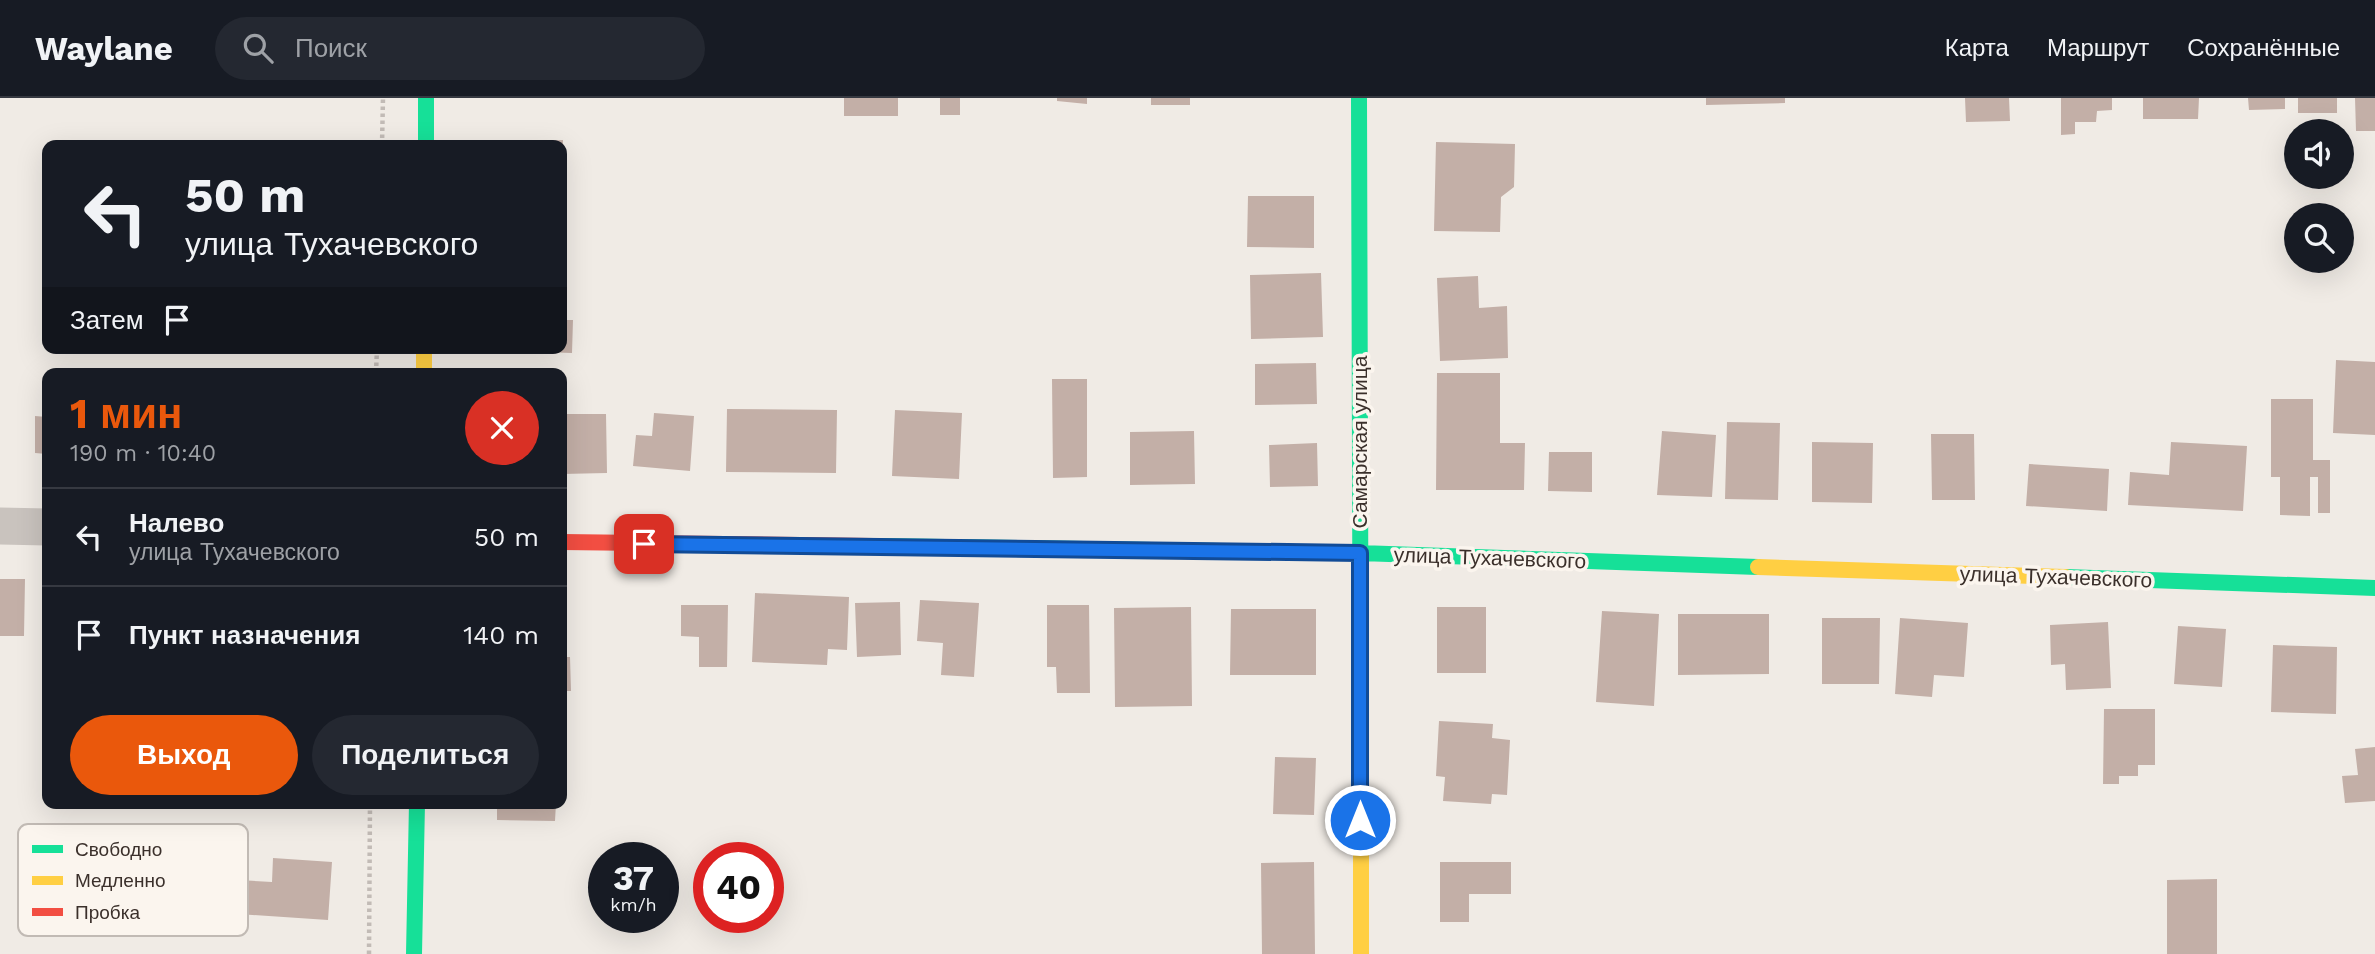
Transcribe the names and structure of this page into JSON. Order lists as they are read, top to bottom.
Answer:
{
  "streets": {
    "street": ["Самарская улица", "улица Тухачевского"]
  },
  "crossings": [
    ["Самарская улица", "улица Тухачевского"]
  ],
  "legend": ["Свободно", "Медленно", "Пробка"],
  "page": {
    "header": "Waylane",
    "search": "Поиск",
    "nav": ["Карта", "Маршрут", "Сохранённые"],
    "turn": ["50 m", "улица Тухачевского"],
    "then": "Затем",
    "heading": ["1 мин", "190 m · 10:40"],
    "list": [
      {
        "name": "Налево",
        "note": "улица Тухачевского",
        "value": "50 m"
      },
      {
        "name": "Пункт назначения",
        "value": "140 m"
      }
    ],
    "buttons": ["Выход", "Поделиться"],
    "speed": "37 km/h",
    "limit": "40"
  }
}
